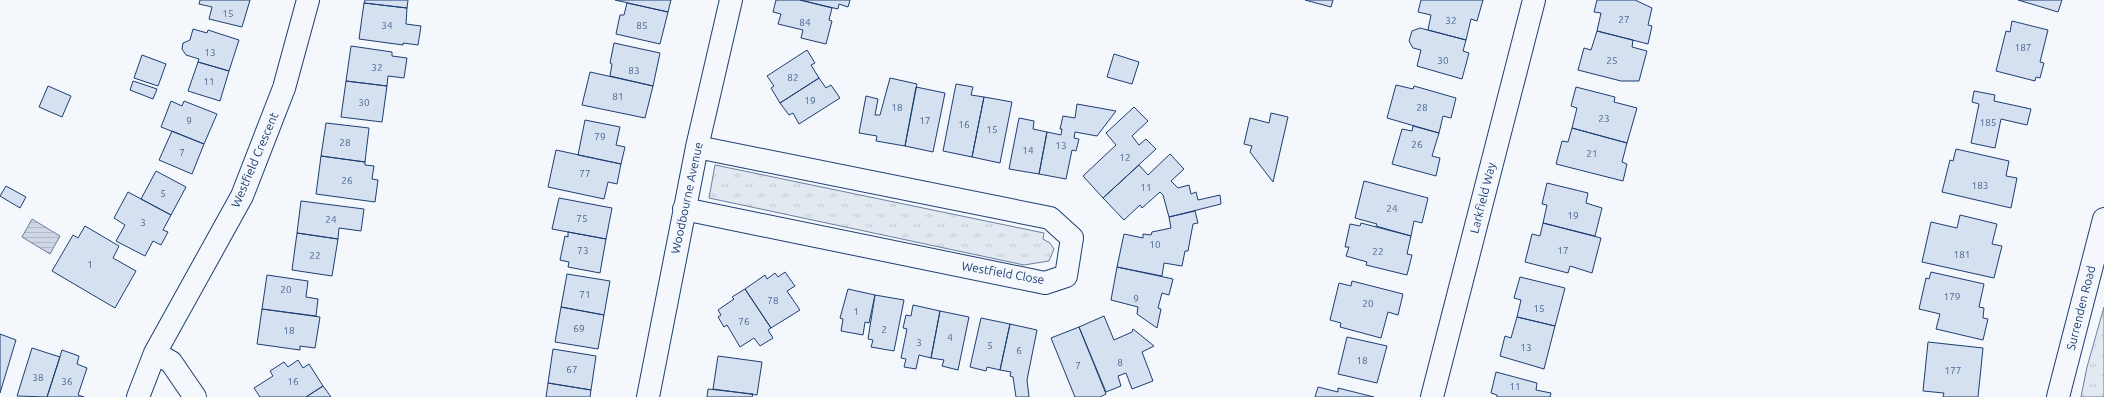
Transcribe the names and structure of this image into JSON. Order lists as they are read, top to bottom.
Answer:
{
  "streets": {
    "street": [
      "Westfield Crescent",
      "Woodbourne Avenue",
      "Larkfield Way",
      "Westfield Close",
      "Surrenden Road"
    ]
  },
  "crossings": [
    ["Woodbourne Avenue", "Westfield Close"]
  ],
  "house_numbers": [
    "15",
    "27",
    "32",
    "84",
    "34",
    "85",
    "187",
    "13",
    "30",
    "25",
    "32",
    "83",
    "82",
    "11",
    "81",
    "19",
    "30",
    "18",
    "28",
    "23",
    "9",
    "17",
    "185",
    "16",
    "15",
    "79",
    "28",
    "26",
    "13",
    "14",
    "7",
    "21",
    "12",
    "77",
    "26",
    "183",
    "11",
    "5",
    "24",
    "19",
    "75",
    "24",
    "3",
    "10",
    "73",
    "17",
    "22",
    "181",
    "22",
    "1",
    "20",
    "71",
    "179",
    "9",
    "78",
    "20",
    "15",
    "1",
    "76",
    "69",
    "2",
    "18",
    "4",
    "3",
    "5",
    "13",
    "6",
    "18",
    "8",
    "7",
    "67",
    "177",
    "38",
    "36",
    "16",
    "11"
  ]
}
